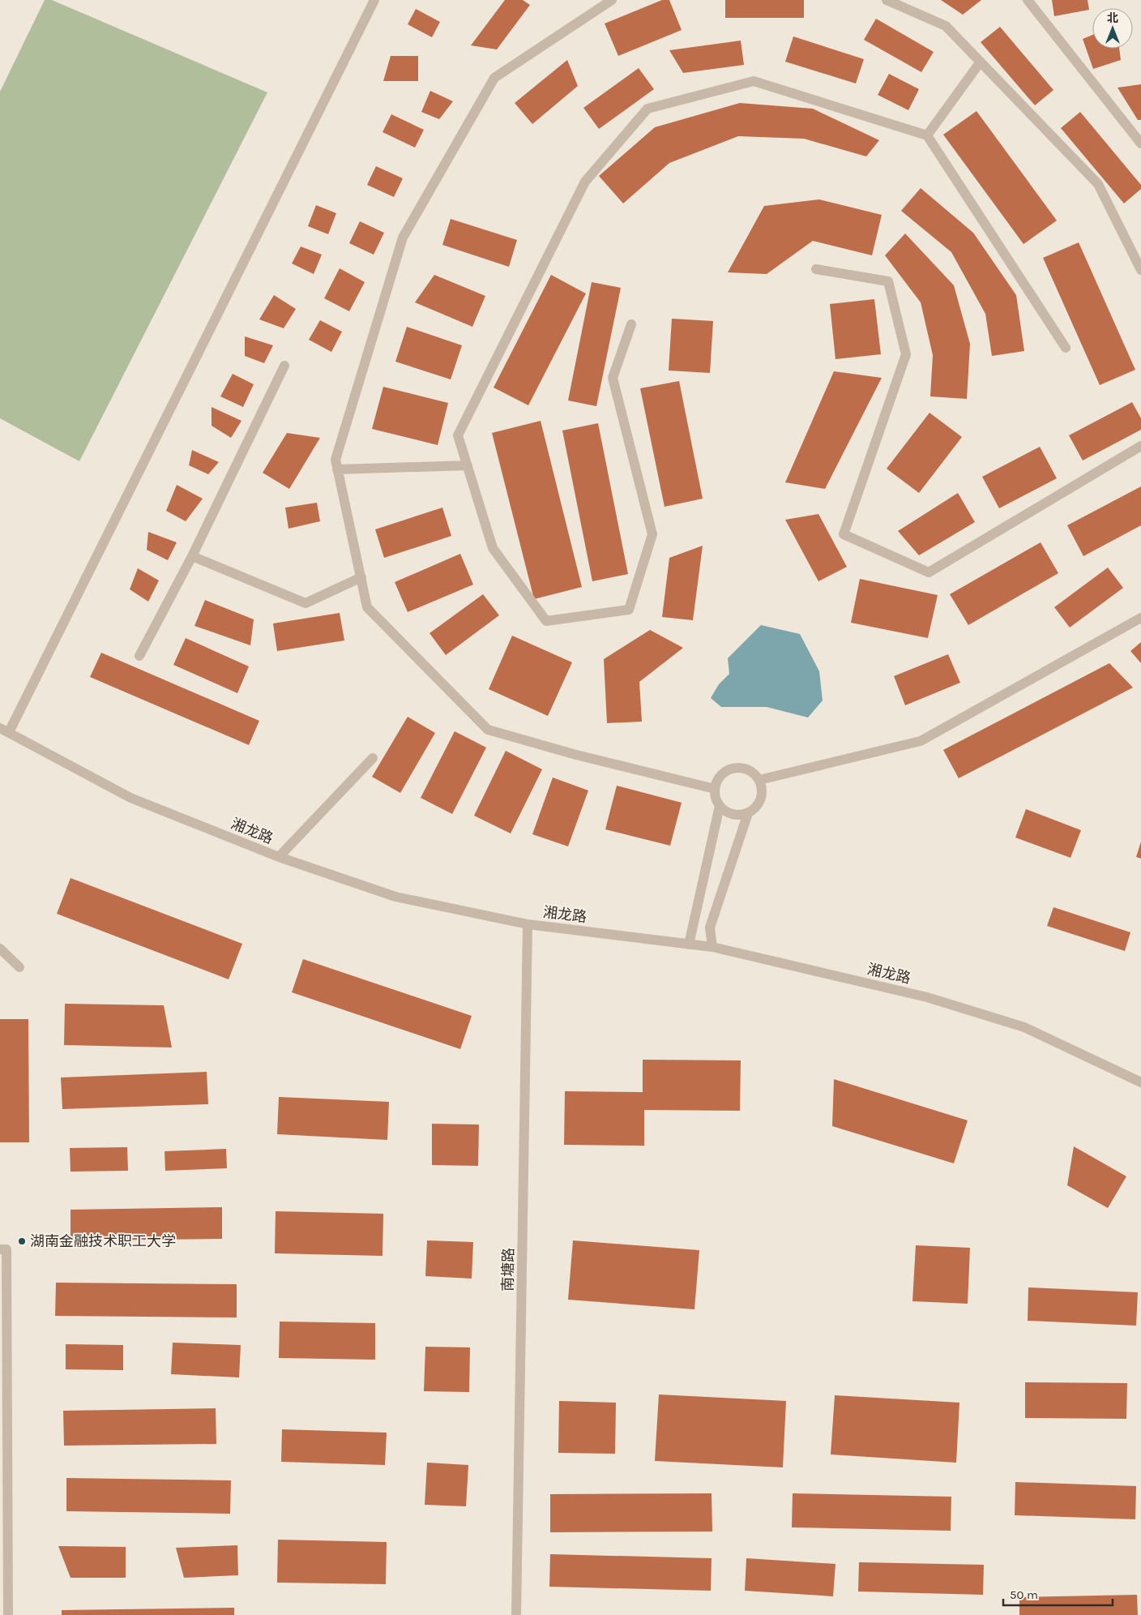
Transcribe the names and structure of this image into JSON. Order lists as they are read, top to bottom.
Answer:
{
  "streets": {
    "street": ["湘龙路", "南塘路"]
  },
  "crossings": [
    ["湘龙路", "南塘路"]
  ],
  "places": ["湖南金融技术职工大学"],
  "scale_bar": "50 m",
  "north": "top"
}
